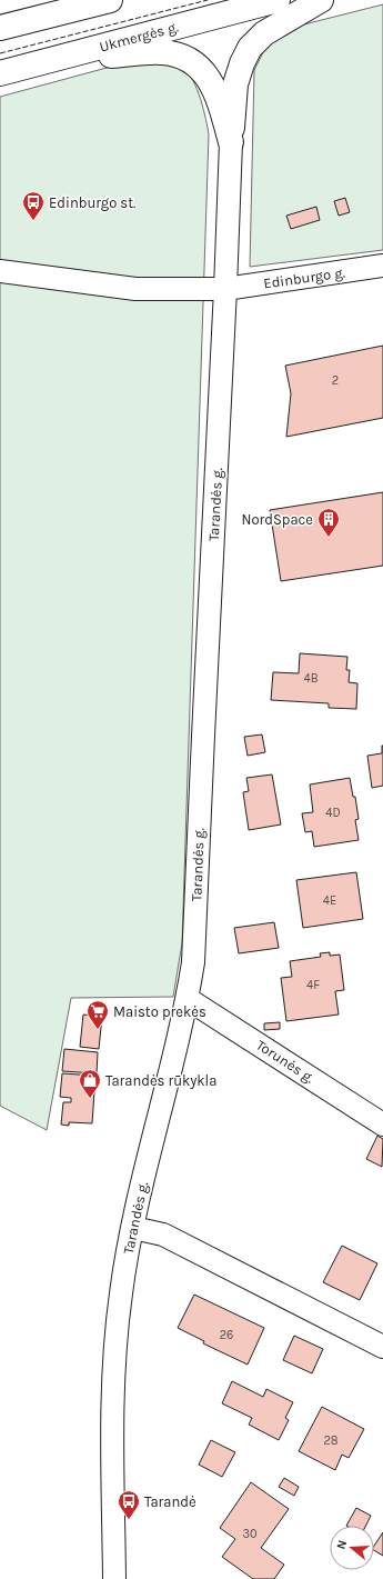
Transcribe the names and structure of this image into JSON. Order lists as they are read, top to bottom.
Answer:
{
  "streets": {
    "highway": ["Ukmergės g."],
    "street": ["Edinburgo g.", "Tarandės g.", "Torunės g."]
  },
  "crossings": [
    ["Edinburgo g.", "Tarandės g."],
    ["Tarandės g.", "Torunės g."]
  ],
  "places": {
    "bus stop": ["Edinburgo st.", "Tarandė"],
    "building": ["NordSpace"],
    "supermarket": ["Maisto prekės"],
    "shop": ["Tarandės rūkykla"]
  },
  "house_numbers": [
    "2",
    "4B",
    "4D",
    "4E",
    "4F",
    "26",
    "28",
    "30"
  ],
  "north": "left"
}
